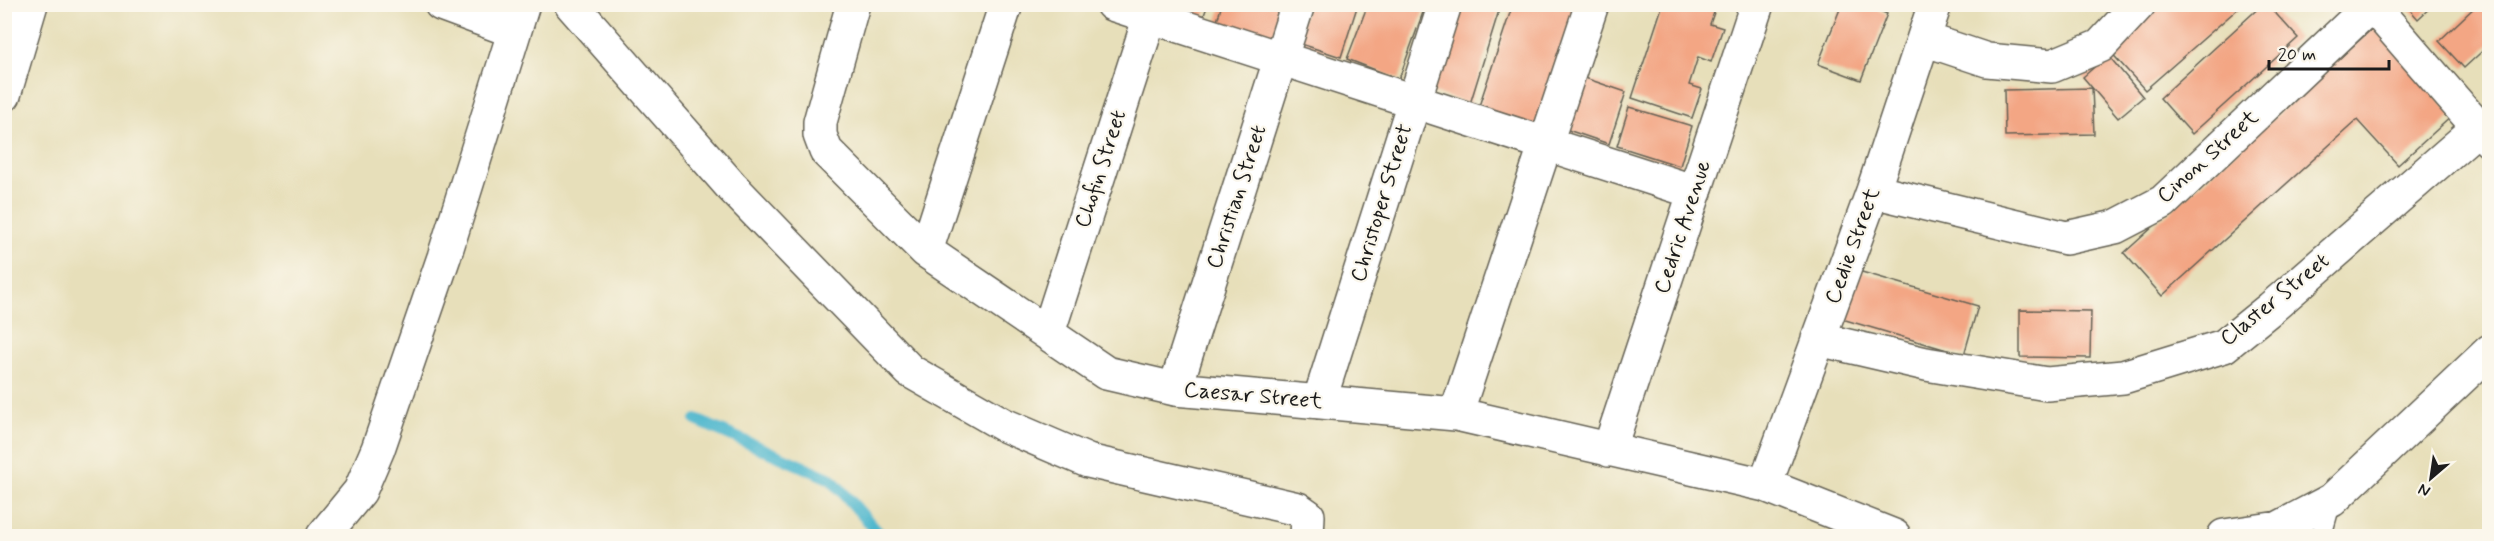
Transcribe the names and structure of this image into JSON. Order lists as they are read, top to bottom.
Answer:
{
  "streets": {
    "street": [
      "Cinon Street",
      "Chofin Street",
      "Christian Street",
      "Christoper Street",
      "Cedric Avenue",
      "Cedie Street",
      "Claster Street",
      "Caesar Street"
    ]
  },
  "crossings": [
    ["Cinon Street", "Cedie Street"],
    ["Chofin Street", "Caesar Street"],
    ["Christian Street", "Caesar Street"],
    ["Christoper Street", "Caesar Street"],
    ["Cedric Avenue", "Caesar Street"],
    ["Cedie Street", "Claster Street"],
    ["Cedie Street", "Caesar Street"]
  ],
  "scale_bar": "20 m",
  "north": "bottom left"
}
